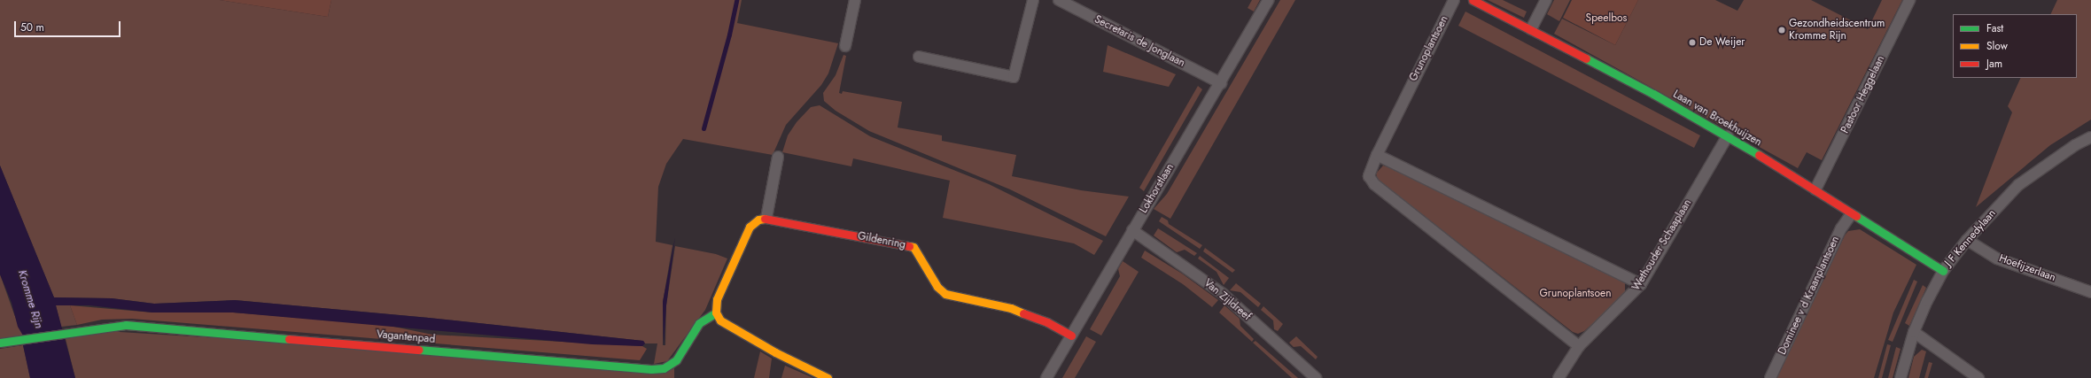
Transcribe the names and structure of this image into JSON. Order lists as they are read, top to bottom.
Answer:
{
  "streets": {
    "street": [
      "Secretaris de Jonglaan",
      "Grunoplantsoen",
      "Pastoor Heggelaan",
      "Laan van Broekhuijzen",
      "Lokhorstlaan",
      "J F Kennedylaan",
      "Gildenring",
      "Wethouder Schaaplaan",
      "Hoefijzerlaan",
      "Dominee v d Kraanplantsoen",
      "Van Zijldreef",
      "Vagantenpad"
    ]
  },
  "crossings": [
    ["Secretaris de Jonglaan", "Lokhorstlaan"],
    ["Grunoplantsoen", "Wethouder Schaaplaan"],
    ["Pastoor Heggelaan", "Laan van Broekhuijzen"],
    ["Laan van Broekhuijzen", "J F Kennedylaan"],
    ["Laan van Broekhuijzen", "Wethouder Schaaplaan"],
    ["Laan van Broekhuijzen", "Dominee v d Kraanplantsoen"],
    ["Lokhorstlaan", "Gildenring"],
    ["Lokhorstlaan", "Van Zijldreef"],
    ["J F Kennedylaan", "Hoefijzerlaan"]
  ],
  "water": ["Kromme Rijn"],
  "parks": ["Speelbos", "Grunoplantsoen"],
  "places": ["Gezondheidscentrum Kromme Rijn", "De Weijer"],
  "legend": ["Fast", "Slow", "Jam"],
  "scale_bar": "50 m"
}
